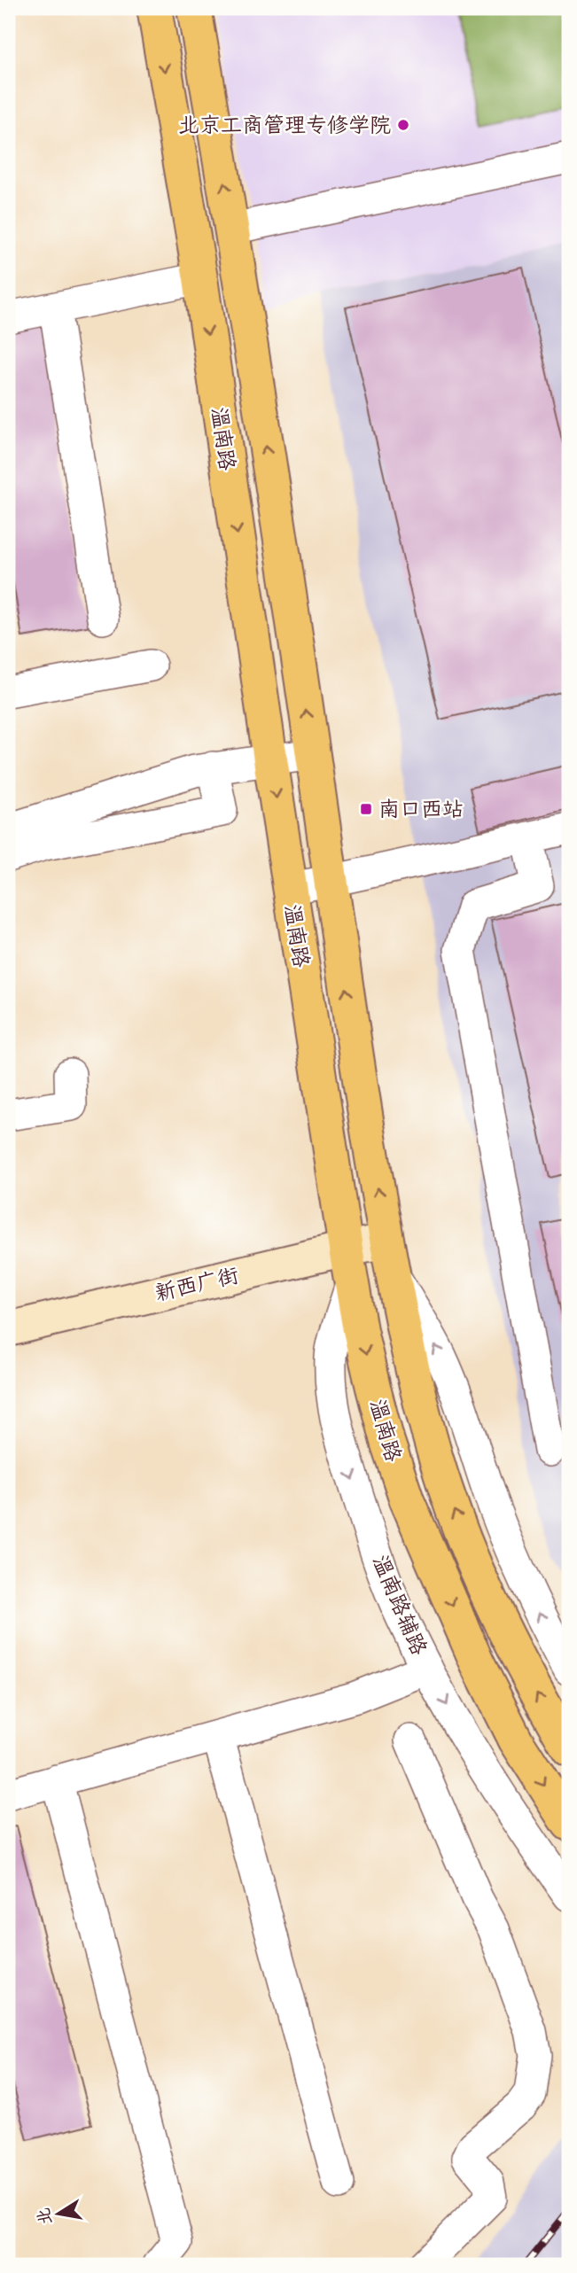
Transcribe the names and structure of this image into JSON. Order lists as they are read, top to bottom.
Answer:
{
  "streets": {
    "main road": ["温南路"],
    "street": ["新西广街", "温南路辅路"]
  },
  "crossings": [
    ["温南路", "新西广街"],
    ["温南路", "温南路辅路"],
    ["新西广街", "温南路辅路"]
  ],
  "places": {
    "other": ["北京工商管理专修学院"],
    "transit": ["南口西站"]
  },
  "north": "left"
}
